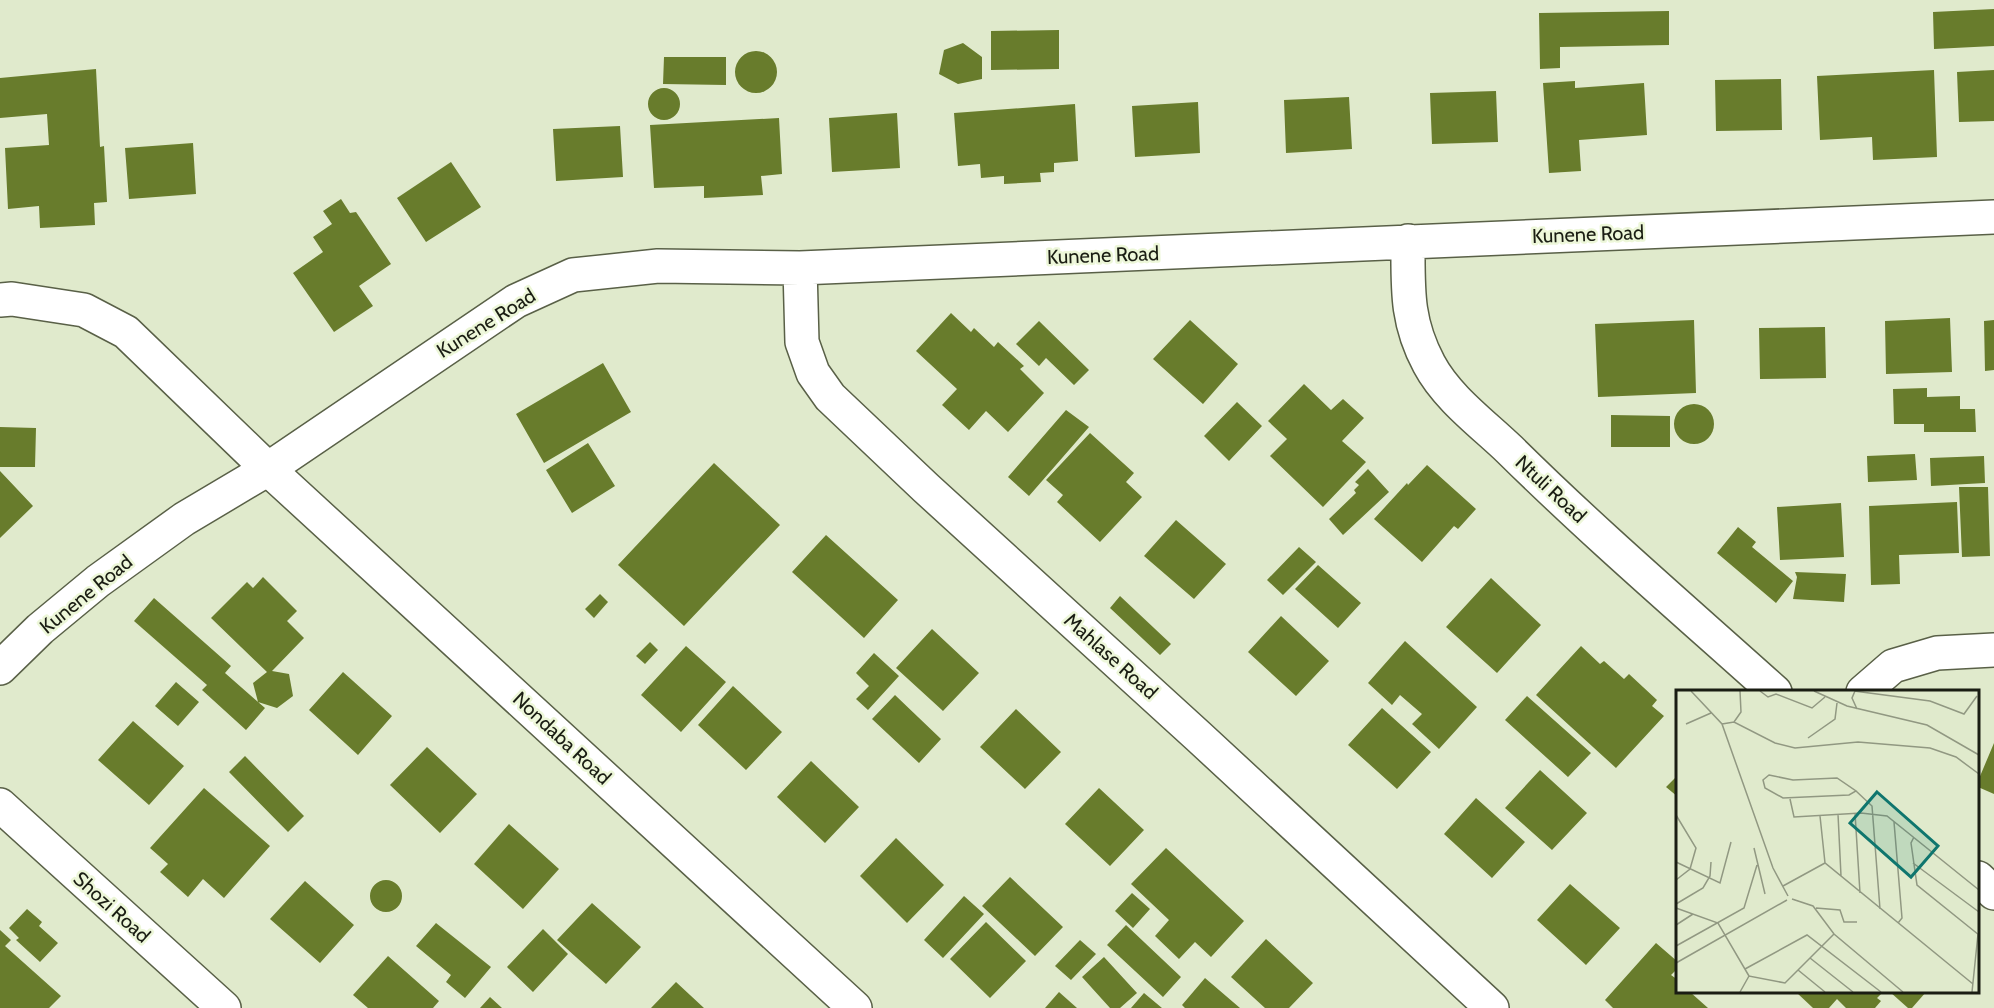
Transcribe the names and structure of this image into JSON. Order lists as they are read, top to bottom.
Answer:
{
  "streets": {
    "street": [
      "Kunene Road",
      "Ntuli Road",
      "Mahlase Road",
      "Nondaba Road",
      "Shozi Road"
    ]
  },
  "crossings": [
    ["Kunene Road", "Ntuli Road"],
    ["Kunene Road", "Mahlase Road"],
    ["Kunene Road", "Nondaba Road"]
  ]
}
